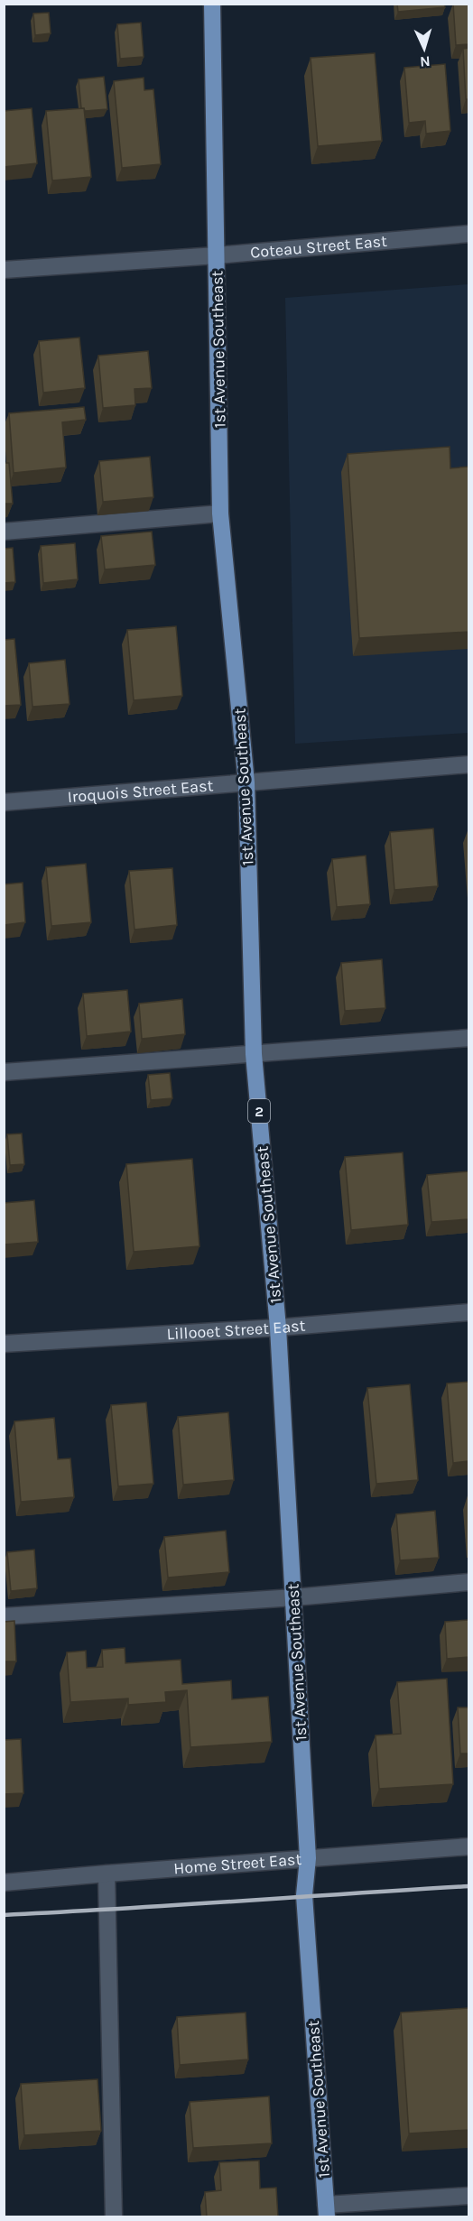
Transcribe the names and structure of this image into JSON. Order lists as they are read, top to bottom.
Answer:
{
  "streets": {
    "main road": ["1st Avenue Southeast", "2"],
    "street": [
      "Coteau Street East",
      "Iroquois Street East",
      "Lillooet Street East",
      "Home Street East"
    ]
  },
  "crossings": [
    ["Coteau Street East", "1st Avenue Southeast"],
    ["1st Avenue Southeast", "Iroquois Street East"],
    ["1st Avenue Southeast", "Lillooet Street East"],
    ["1st Avenue Southeast", "Home Street East"]
  ],
  "north": "bottom"
}
